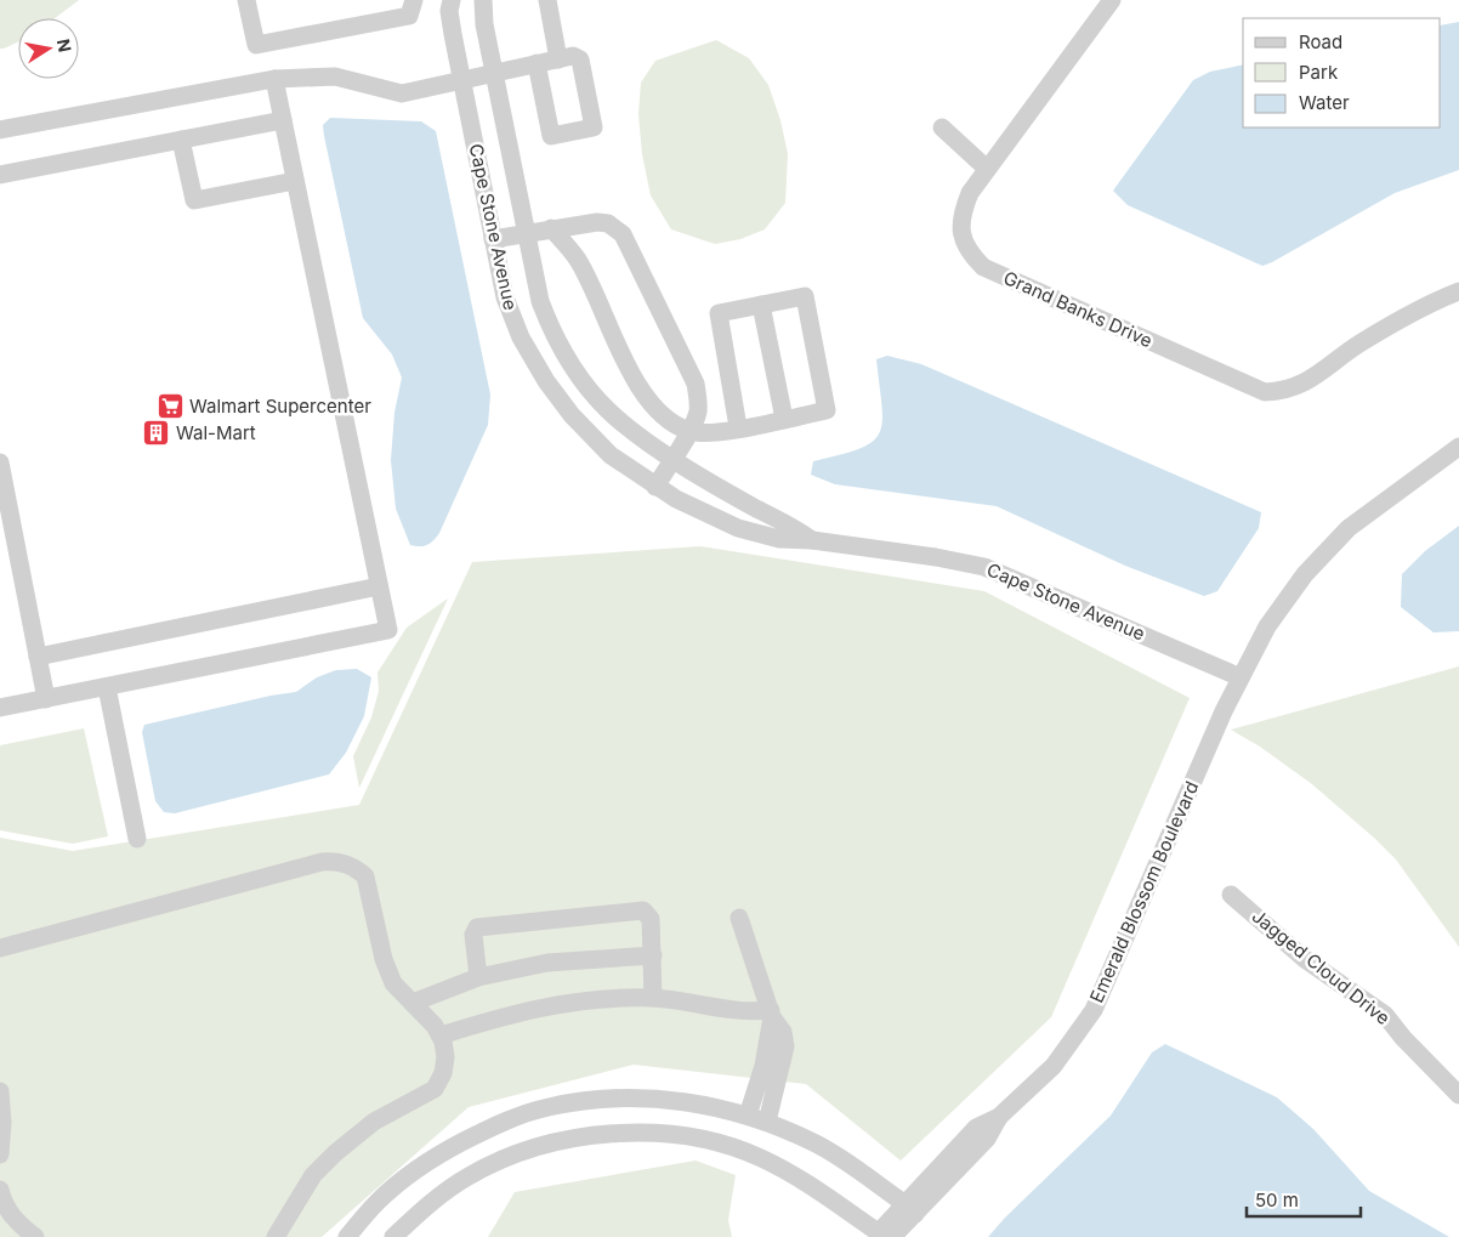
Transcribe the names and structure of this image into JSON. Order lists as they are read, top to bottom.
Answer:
{
  "streets": {
    "street": [
      "Cape Stone Avenue",
      "Grand Banks Drive",
      "Emerald Blossom Boulevard",
      "Jagged Cloud Drive"
    ]
  },
  "crossings": [
    ["Cape Stone Avenue", "Emerald Blossom Boulevard"]
  ],
  "places": {
    "supermarket": ["Walmart Supercenter"],
    "building": ["Wal-Mart"]
  },
  "legend": ["Road", "Park", "Water"],
  "scale_bar": "50 m",
  "north": "right"
}
